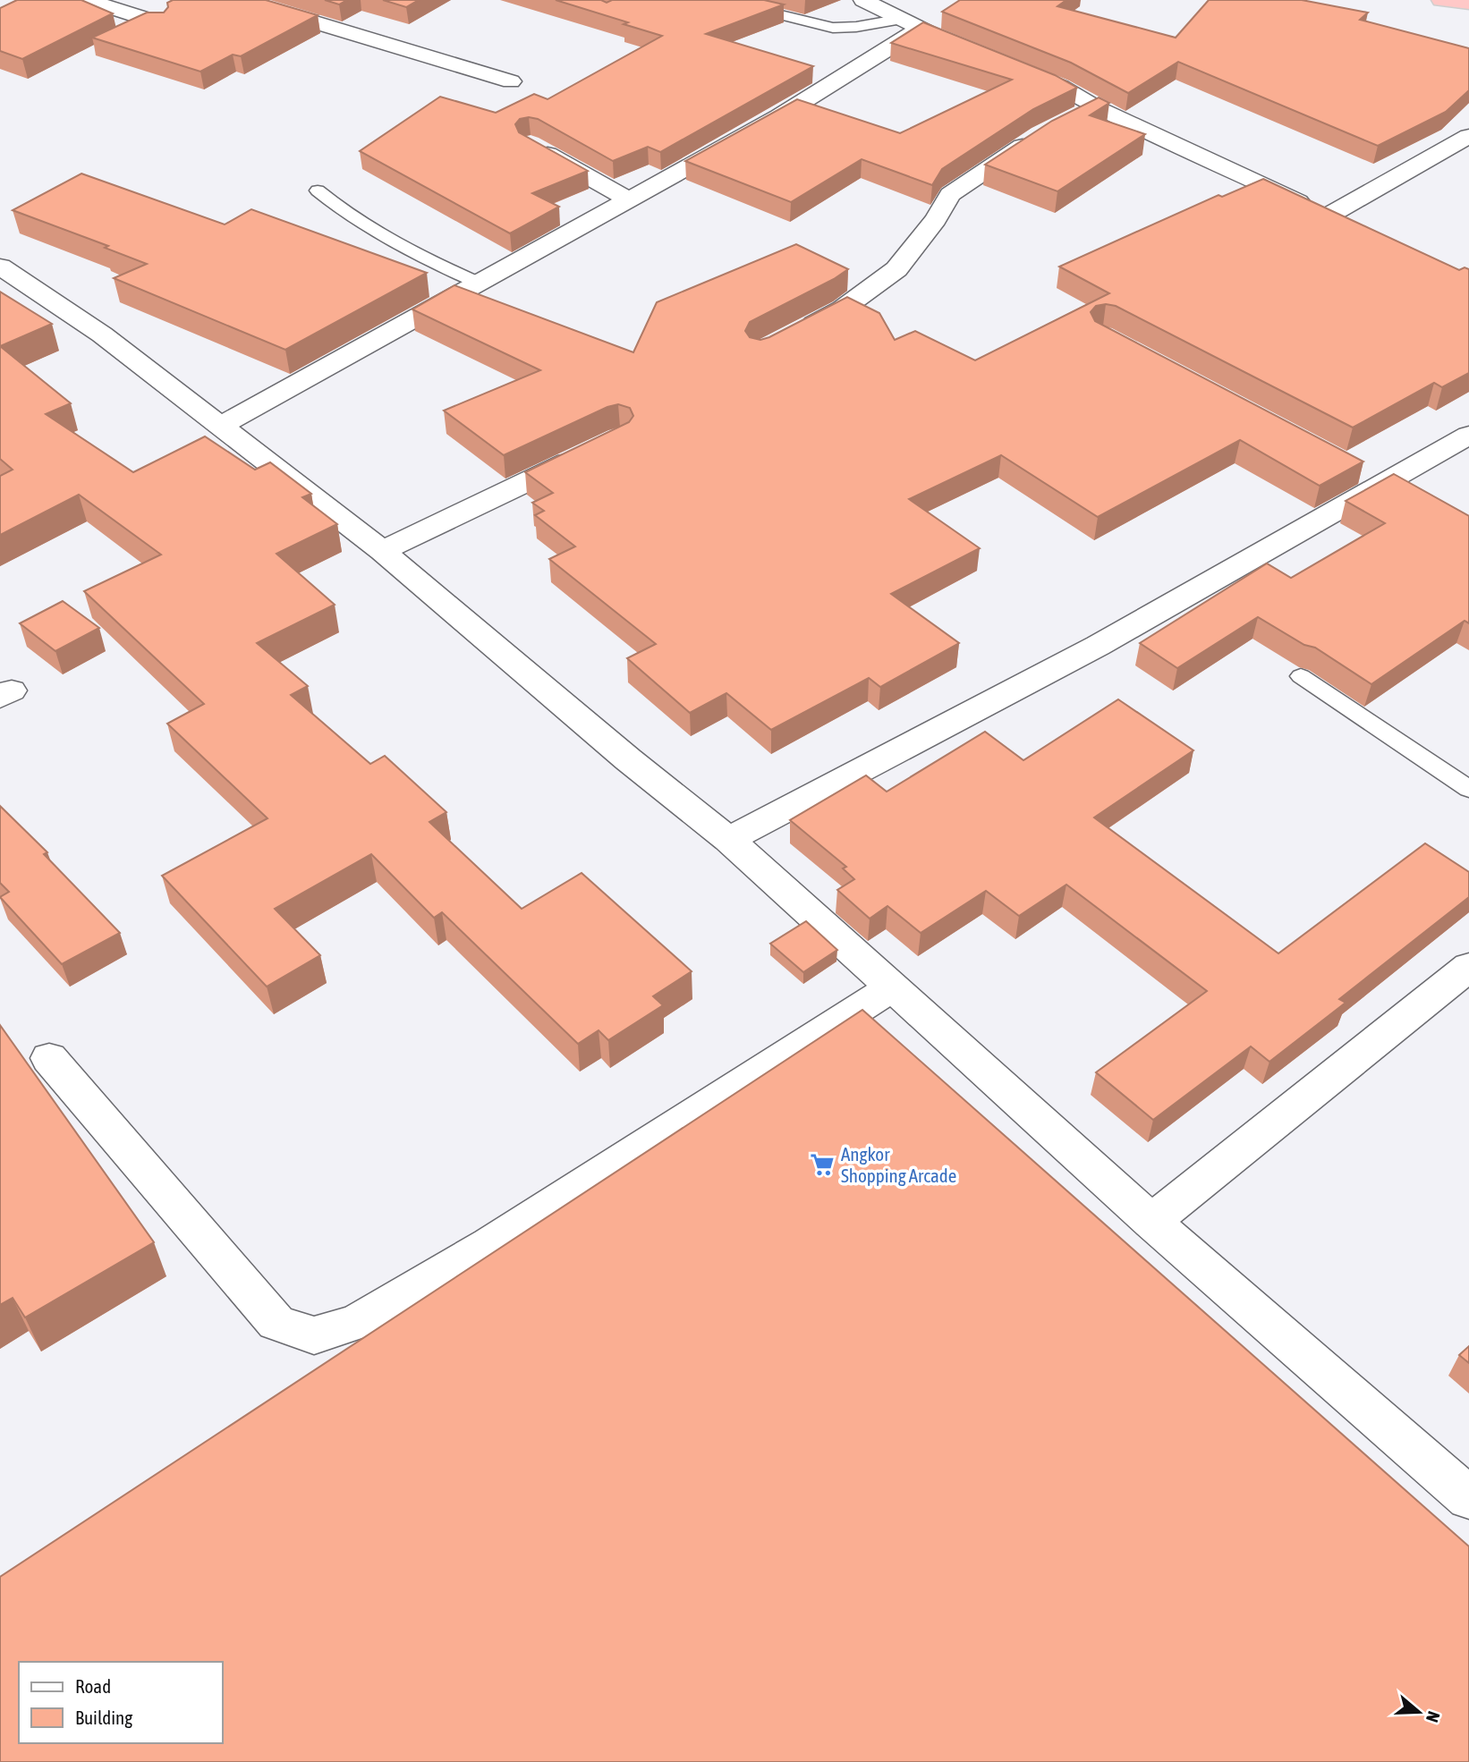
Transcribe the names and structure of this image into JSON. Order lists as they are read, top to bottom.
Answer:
{
  "places": {
    "supermarket": ["Angkor Shopping Arcade"]
  },
  "legend": ["Road", "Building"],
  "north": "right"
}
